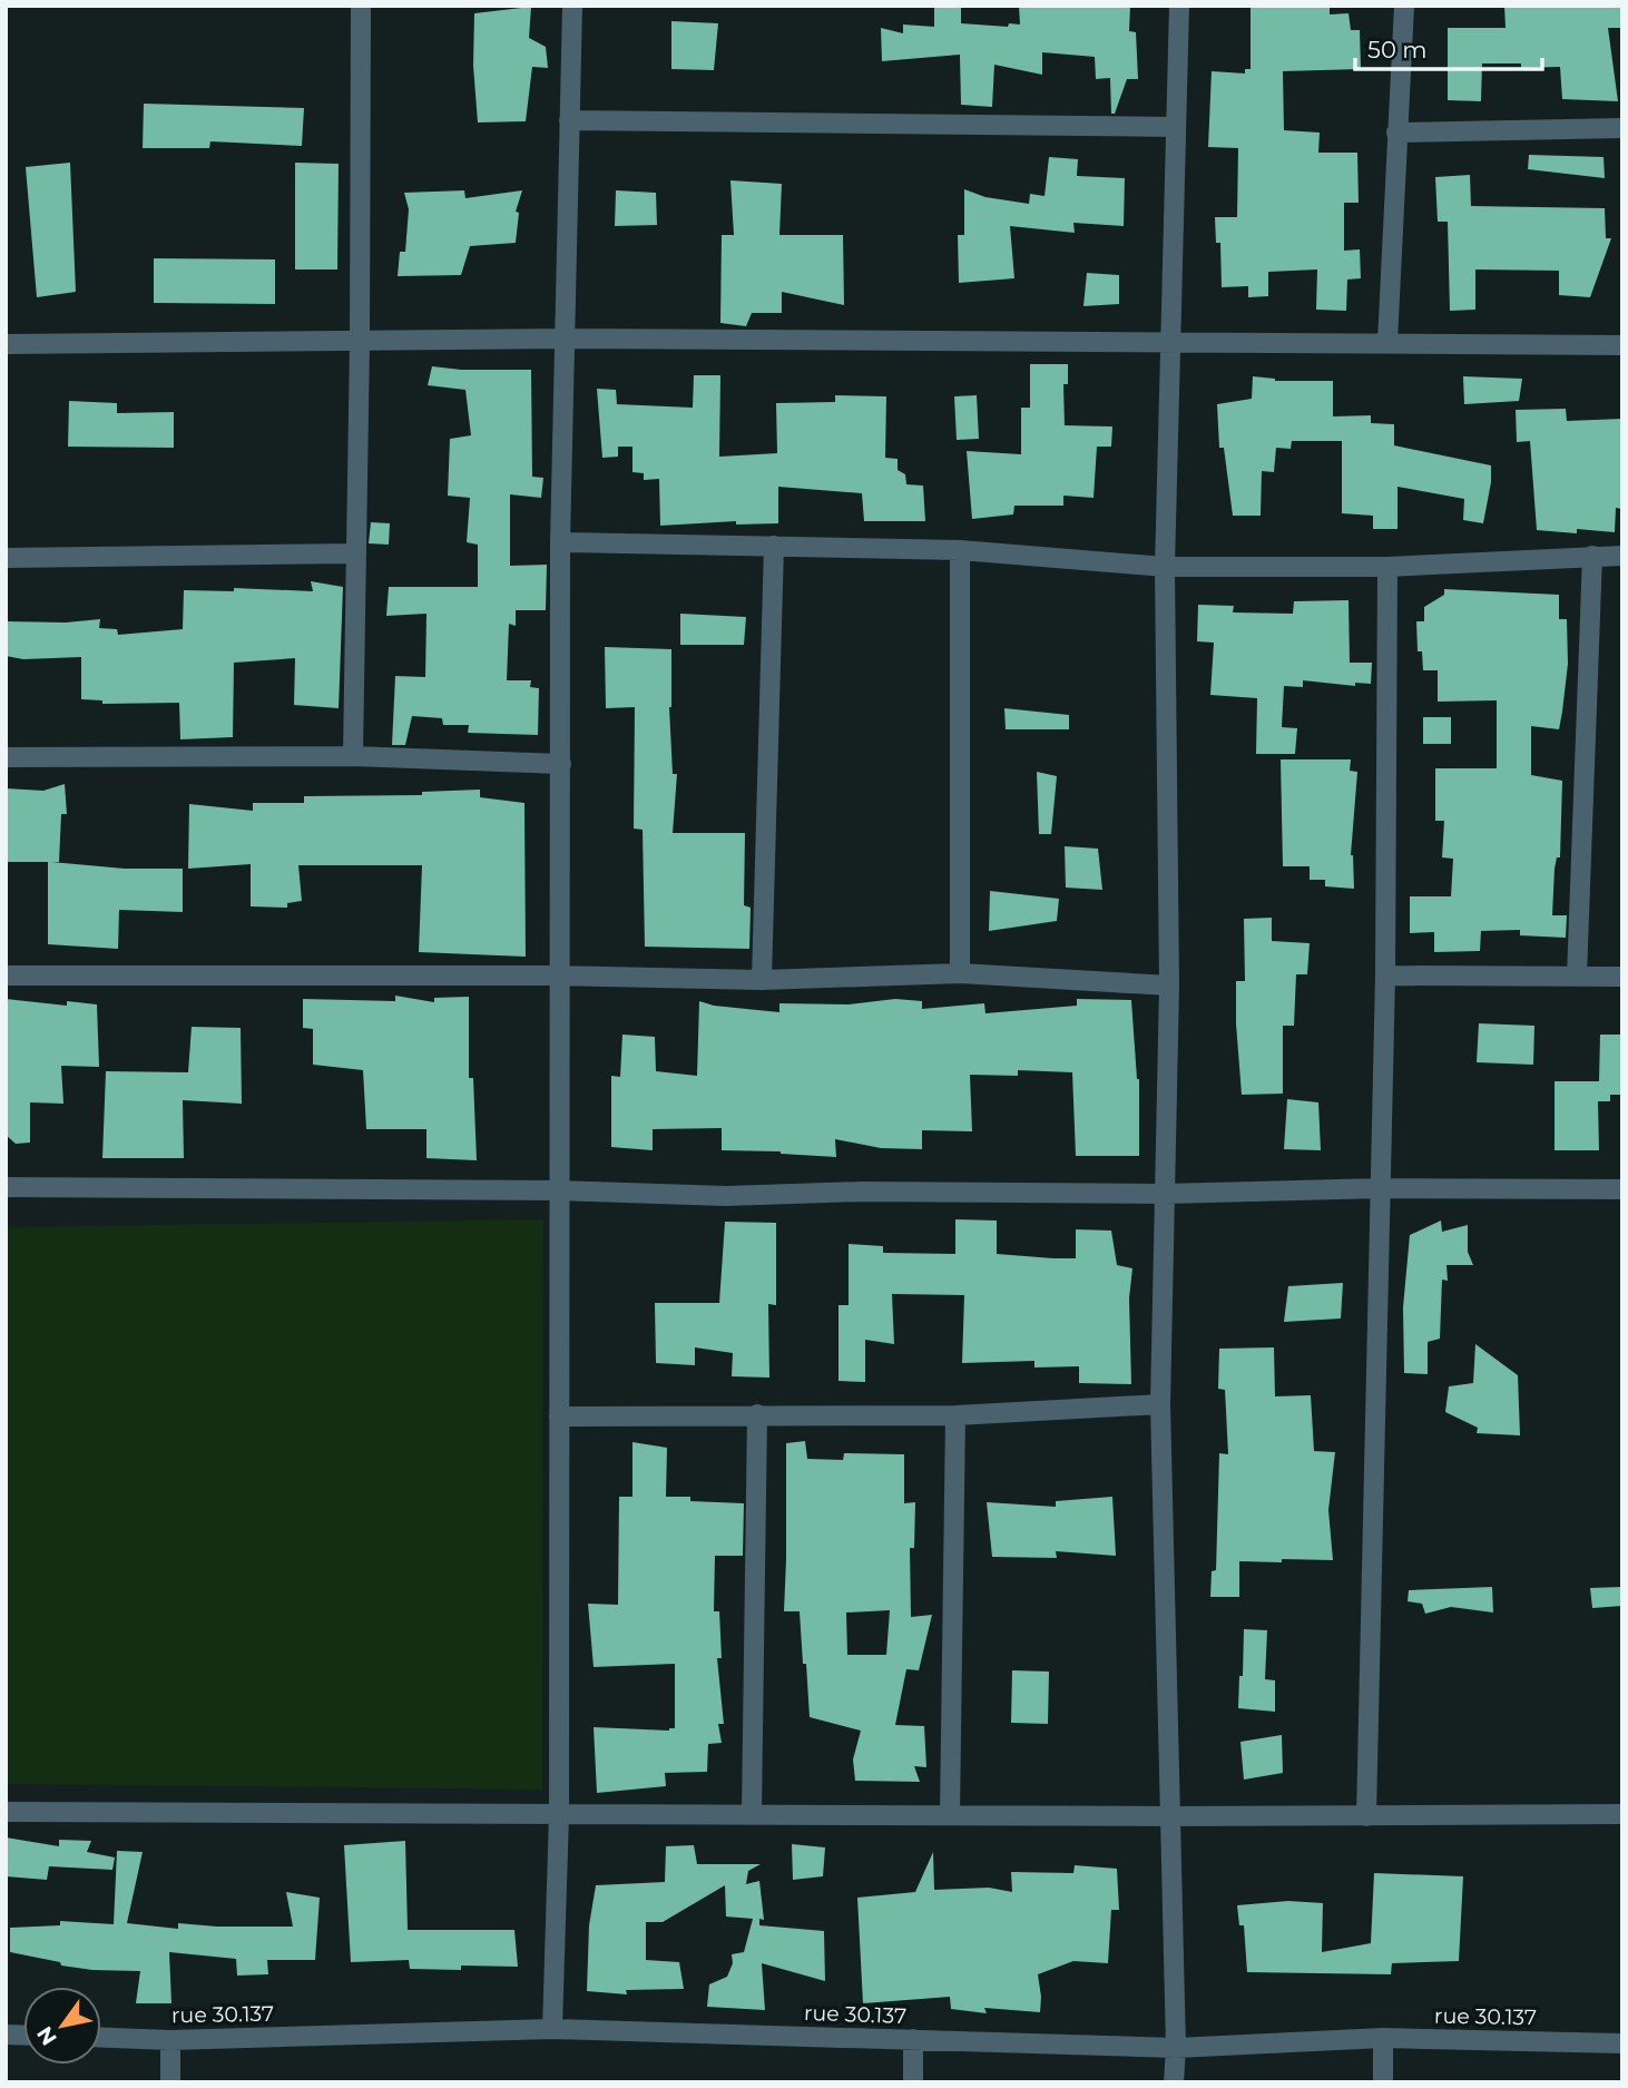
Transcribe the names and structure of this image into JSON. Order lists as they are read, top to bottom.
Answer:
{
  "streets": {
    "street": ["rue 30.137"]
  },
  "scale_bar": "50 m",
  "north": "bottom left"
}
